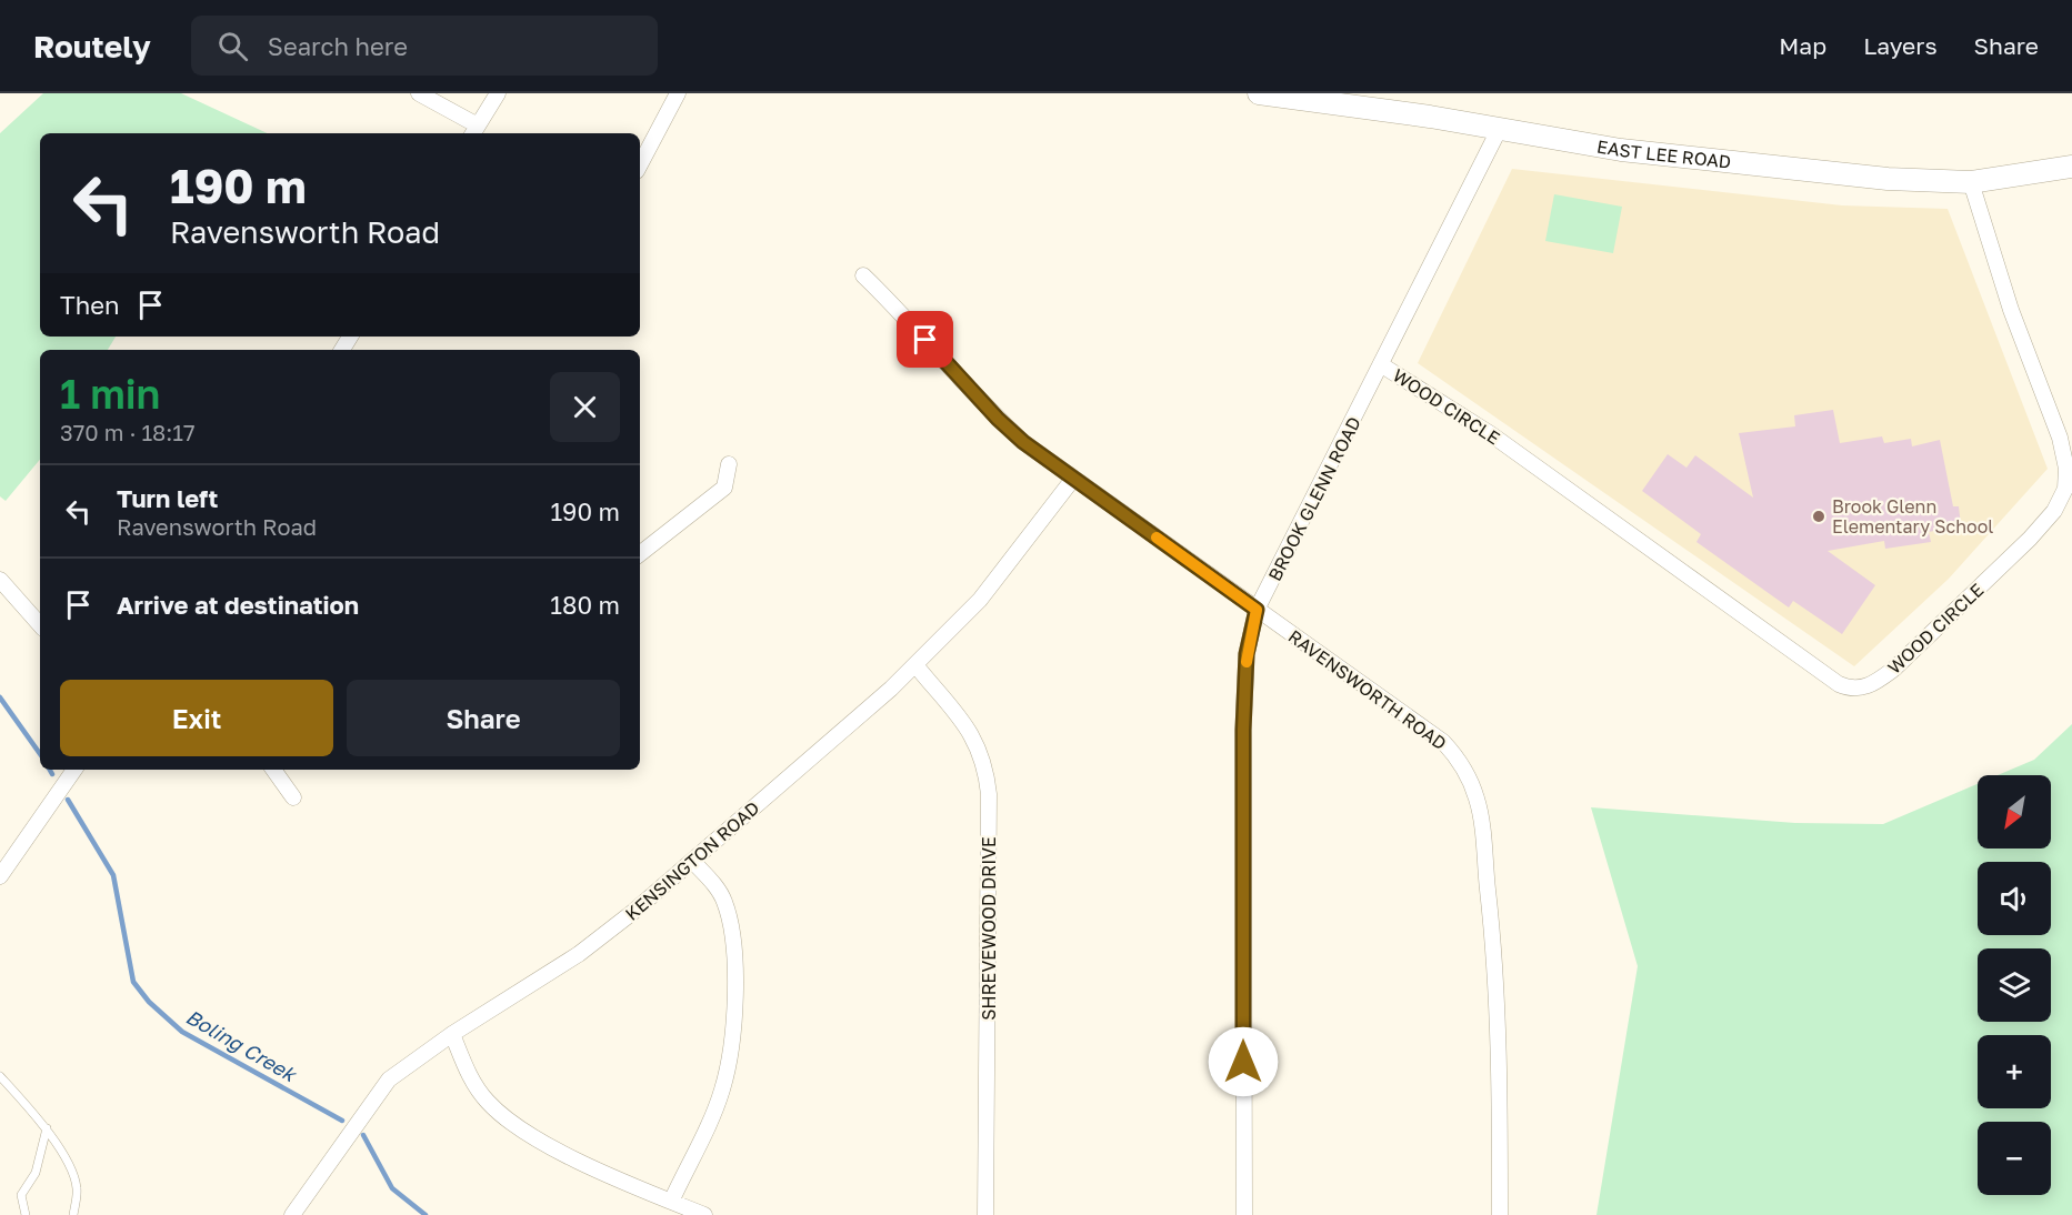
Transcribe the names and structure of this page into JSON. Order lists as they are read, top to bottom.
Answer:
{
  "streets": {
    "street": [
      "EAST LEE ROAD",
      "WOOD CIRCLE",
      "BROOK GLENN ROAD",
      "RAVENSWORTH ROAD",
      "KENSINGTON ROAD",
      "SHREVEWOOD DRIVE"
    ]
  },
  "crossings": [
    ["EAST LEE ROAD", "WOOD CIRCLE"],
    ["EAST LEE ROAD", "BROOK GLENN ROAD"],
    ["WOOD CIRCLE", "BROOK GLENN ROAD"],
    ["BROOK GLENN ROAD", "RAVENSWORTH ROAD"],
    ["RAVENSWORTH ROAD", "KENSINGTON ROAD"],
    ["KENSINGTON ROAD", "SHREVEWOOD DRIVE"]
  ],
  "water": ["Boling Creek"],
  "places": ["Brook Glenn Elementary School"],
  "north": "bottom left",
  "page": {
    "header": "Routely",
    "search": "Search here",
    "nav": ["Map", "Layers", "Share"],
    "turn": ["190 m", "Ravensworth Road"],
    "then": "Then",
    "heading": ["1 min", "370 m · 18:17"],
    "list": [
      {
        "name": "Turn left",
        "note": "Ravensworth Road",
        "value": "190 m"
      },
      {
        "name": "Arrive at destination",
        "value": "180 m"
      }
    ],
    "buttons": ["Exit", "Share"],
    "map_buttons": ["+", "−"]
  }
}
